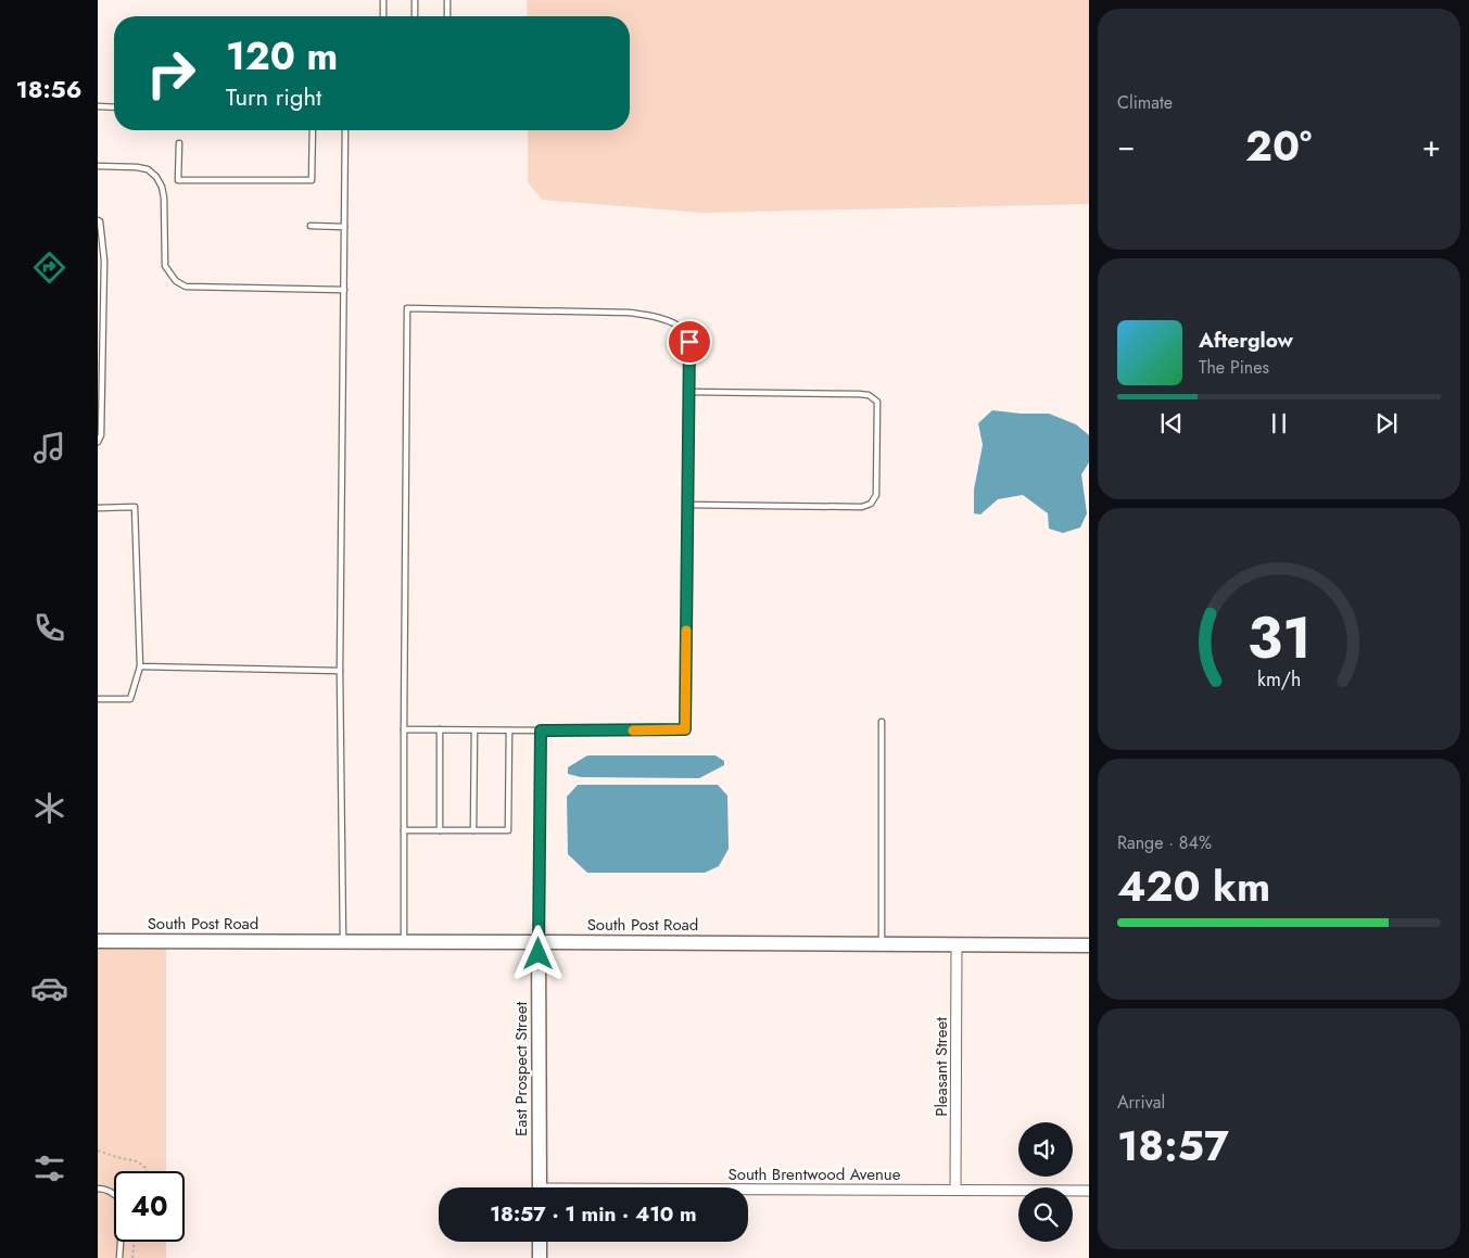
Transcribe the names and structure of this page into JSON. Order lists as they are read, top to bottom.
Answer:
{
  "streets": {
    "main road": ["South Post Road", "East Prospect Street"],
    "street": ["Pleasant Street", "South Brentwood Avenue"]
  },
  "crossings": [
    ["South Post Road", "Pleasant Street"],
    ["South Post Road", "East Prospect Street"],
    ["Pleasant Street", "South Brentwood Avenue"]
  ],
  "page": {
    "tabs": "18:56",
    "tile": [
      "Climate",
      ["Range · 84%", "420 km"],
      ["Arrival", "18:57"]
    ],
    "turn": ["120 m", "Turn right"],
    "heat": ["−", "20°", "+"],
    "song": ["Afterglow", "The Pines"],
    "limit": "40",
    "trip": "18:57 · 1 min · 410 m",
    "gauge": ["31", "km/h"]
  }
}
